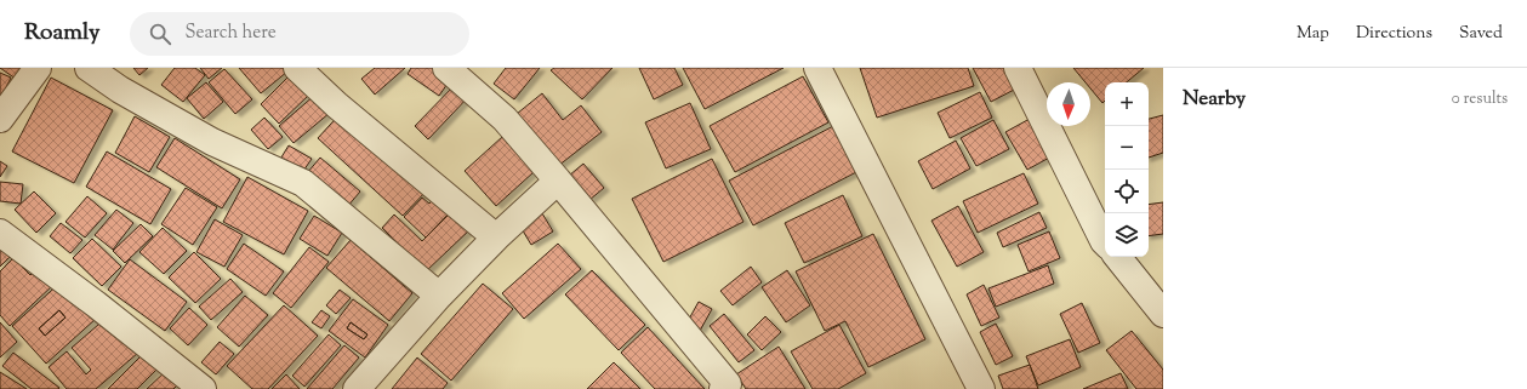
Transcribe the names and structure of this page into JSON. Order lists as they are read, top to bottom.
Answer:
{
  "north": "bottom",
  "page": {
    "header": "Roamly",
    "search": "Search here",
    "nav": ["Map", "Directions", "Saved"],
    "heading": ["Nearby", "0 results"],
    "map_buttons": ["+", "−"]
  }
}
